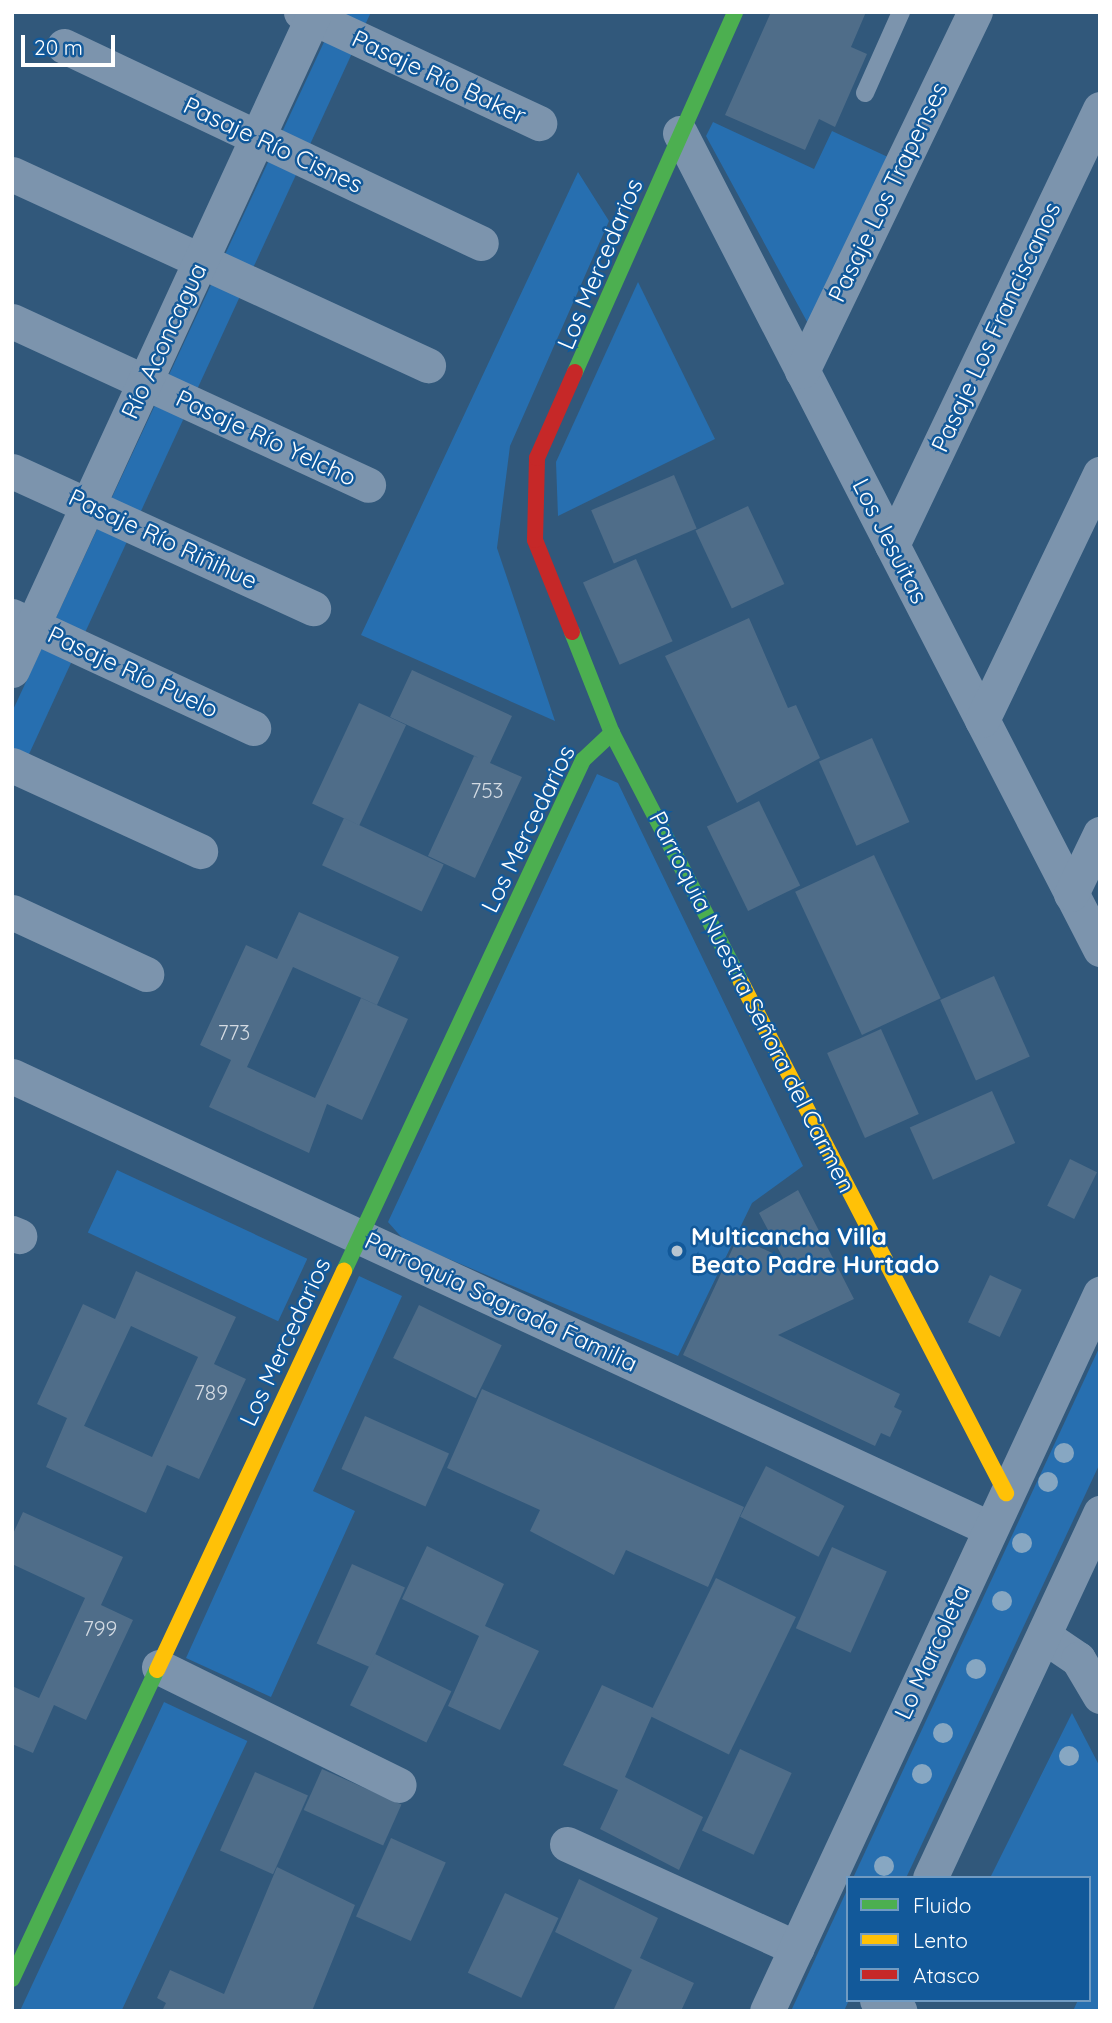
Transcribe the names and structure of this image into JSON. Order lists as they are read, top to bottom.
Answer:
{
  "streets": {
    "street": [
      "Pasaje Río Baker",
      "Pasaje Río Cisnes",
      "Pasaje Los Trapenses",
      "Los Mercedarios",
      "Pasaje Los Franciscanos",
      "Río Aconcagua",
      "Pasaje Río Yelcho",
      "Pasaje Río Riñihue",
      "Los Jesuitas",
      "Pasaje Río Puelo",
      "Parroquia Nuestra Señora del Carmen",
      "Parroquia Sagrada Familia",
      "Lo Marcoleta"
    ]
  },
  "crossings": [
    ["Pasaje Río Baker", "Río Aconcagua"],
    ["Pasaje Río Cisnes", "Río Aconcagua"],
    ["Pasaje Los Trapenses", "Los Jesuitas"],
    ["Los Mercedarios", "Los Jesuitas"],
    ["Los Mercedarios", "Parroquia Nuestra Señora del Carmen"],
    ["Los Mercedarios", "Parroquia Sagrada Familia"],
    ["Pasaje Los Franciscanos", "Los Jesuitas"],
    ["Río Aconcagua", "Pasaje Río Yelcho"],
    ["Río Aconcagua", "Pasaje Río Riñihue"],
    ["Río Aconcagua", "Pasaje Río Puelo"],
    ["Parroquia Nuestra Señora del Carmen", "Lo Marcoleta"],
    ["Parroquia Sagrada Familia", "Lo Marcoleta"]
  ],
  "places": ["Multicancha Villa Beato Padre Hurtado"],
  "house_numbers": [
    "753",
    "773",
    "789",
    "799"
  ],
  "legend": ["Fluido", "Lento", "Atasco"],
  "scale_bar": "20 m"
}
